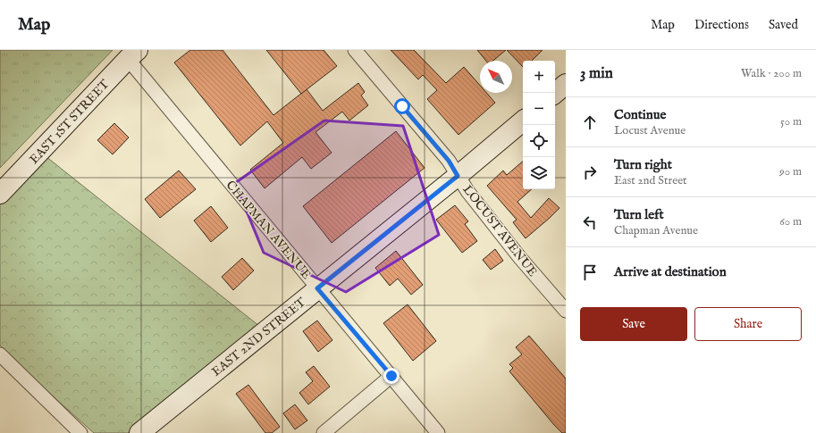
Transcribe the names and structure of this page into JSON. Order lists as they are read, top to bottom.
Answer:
{
  "streets": {
    "street": [
      "EAST 1ST STREET",
      "CHAPMAN AVENUE",
      "LOCUST AVENUE",
      "EAST 2ND STREET"
    ]
  },
  "crossings": [
    ["EAST 1ST STREET", "CHAPMAN AVENUE"],
    ["CHAPMAN AVENUE", "EAST 2ND STREET"],
    ["LOCUST AVENUE", "EAST 2ND STREET"]
  ],
  "north": "top left",
  "page": {
    "header": "Map",
    "nav": ["Map", "Directions", "Saved"],
    "heading": ["3 min", "Walk · 200 m"],
    "map_buttons": ["+", "−"],
    "list": [
      ["Continue", "Locust Avenue", "50 m"],
      ["Turn right", "East 2nd Street", "90 m"],
      ["Turn left", "Chapman Avenue", "60 m"],
      "Arrive at destination"
    ],
    "buttons": ["Save", "Share"]
  }
}
